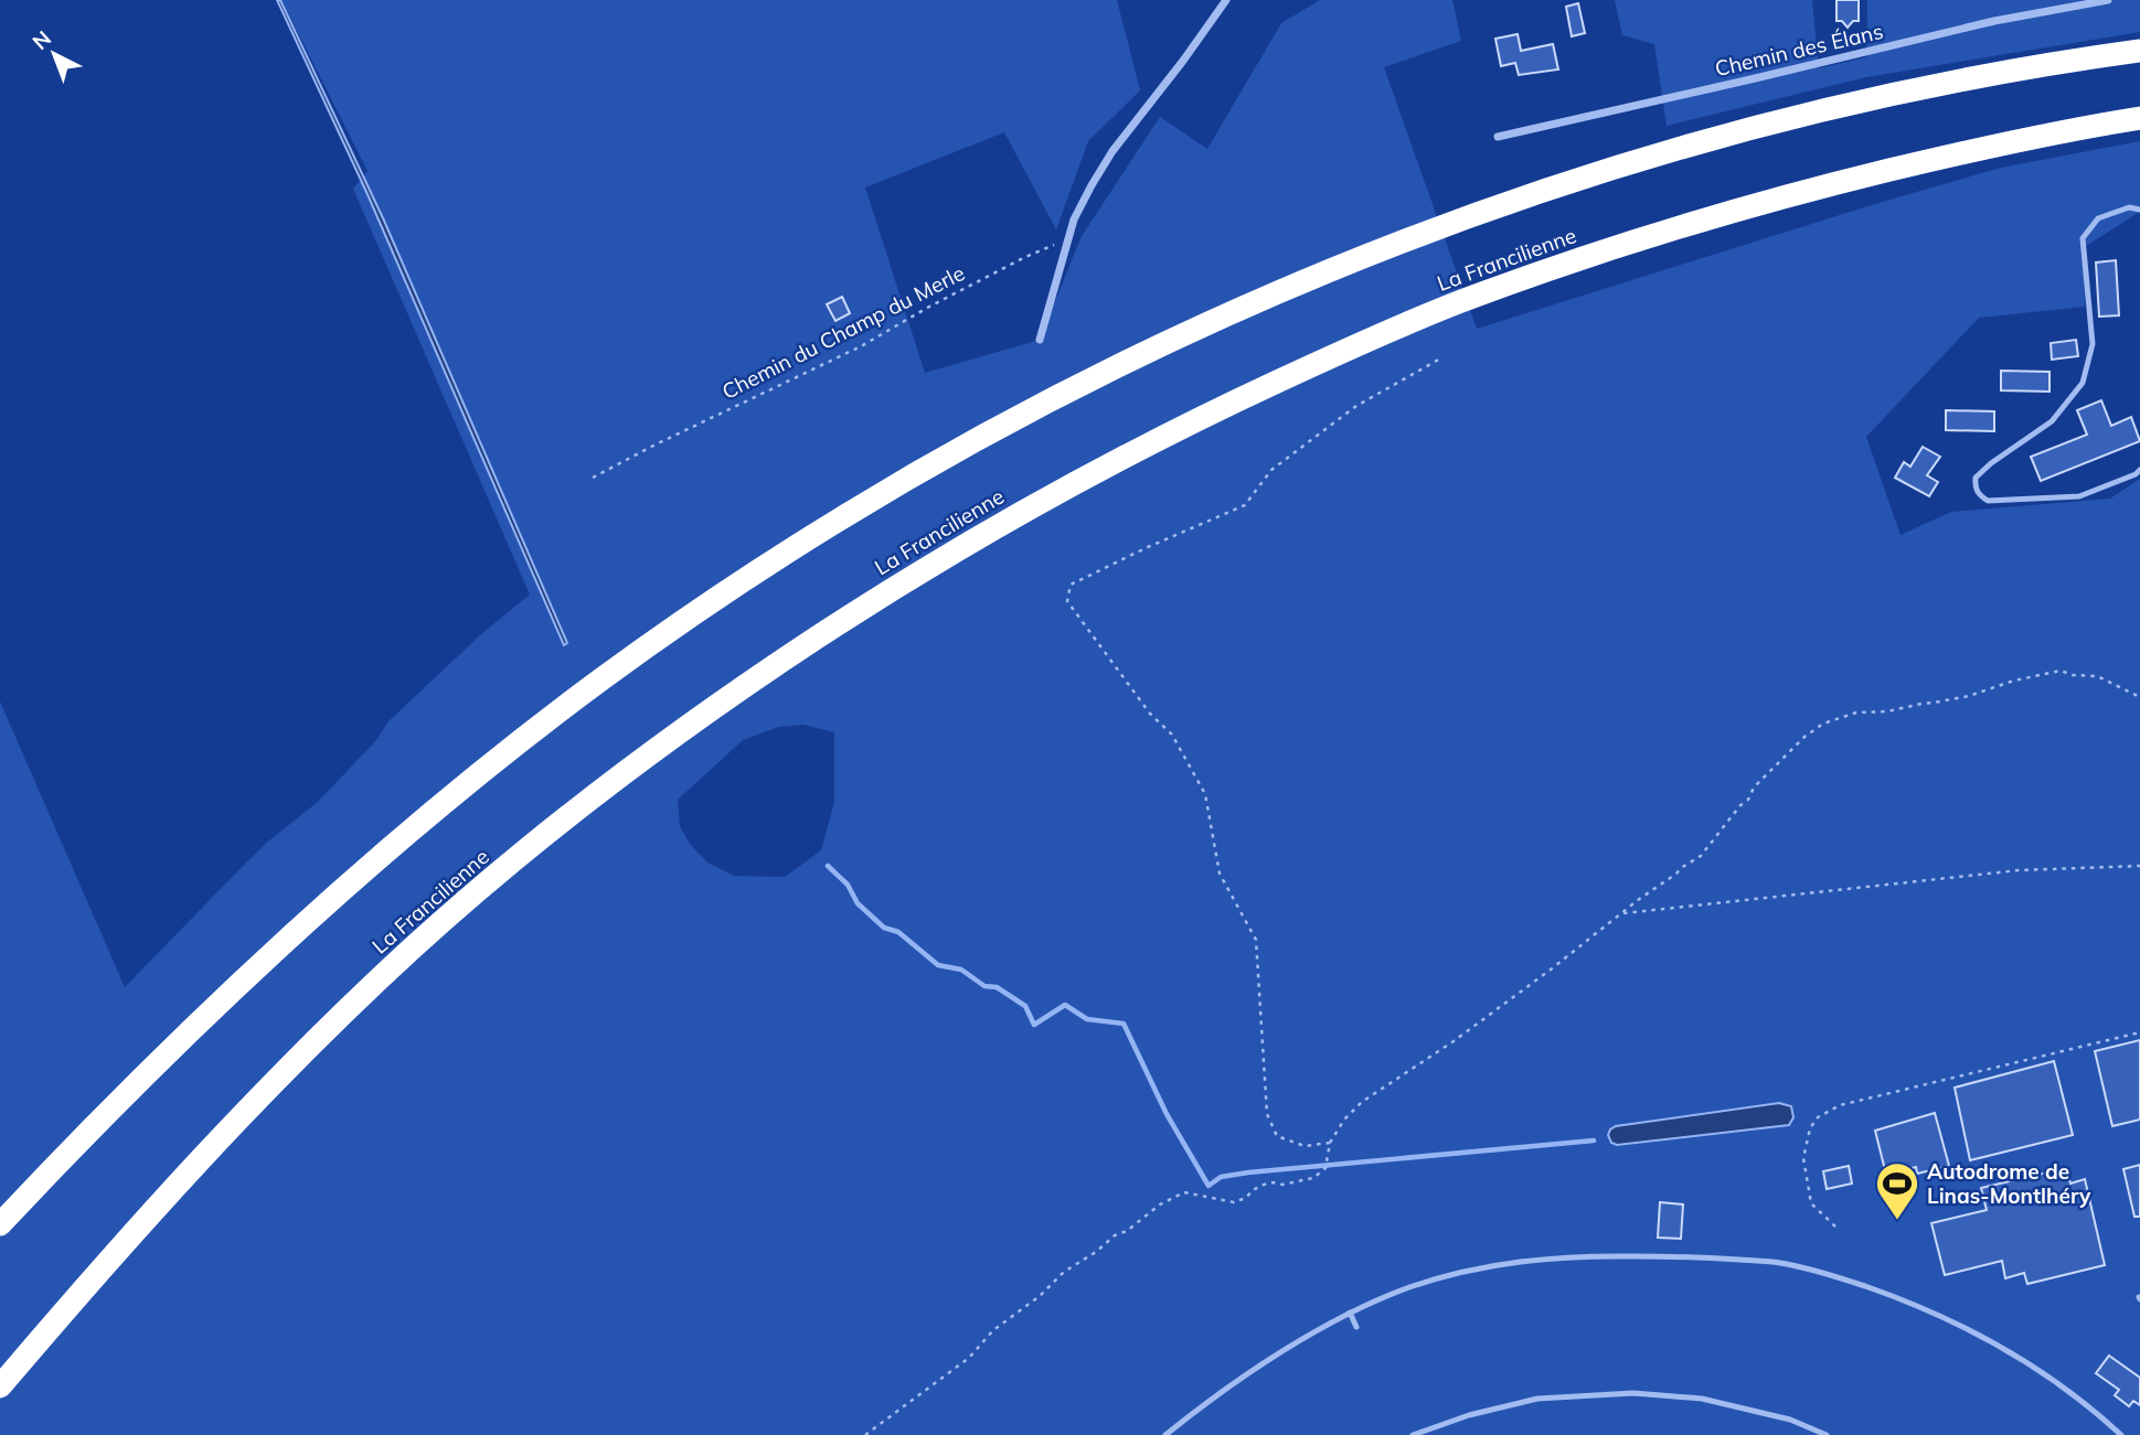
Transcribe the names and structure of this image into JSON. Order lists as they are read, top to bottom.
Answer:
{
  "streets": {
    "highway": ["La Francilienne"],
    "street": ["Chemin des Élans"],
    "path": ["Chemin du Champ du Merle"]
  },
  "places": {
    "sports": ["Autodrome de Linas-Montlhéry"]
  },
  "north": "top left"
}
